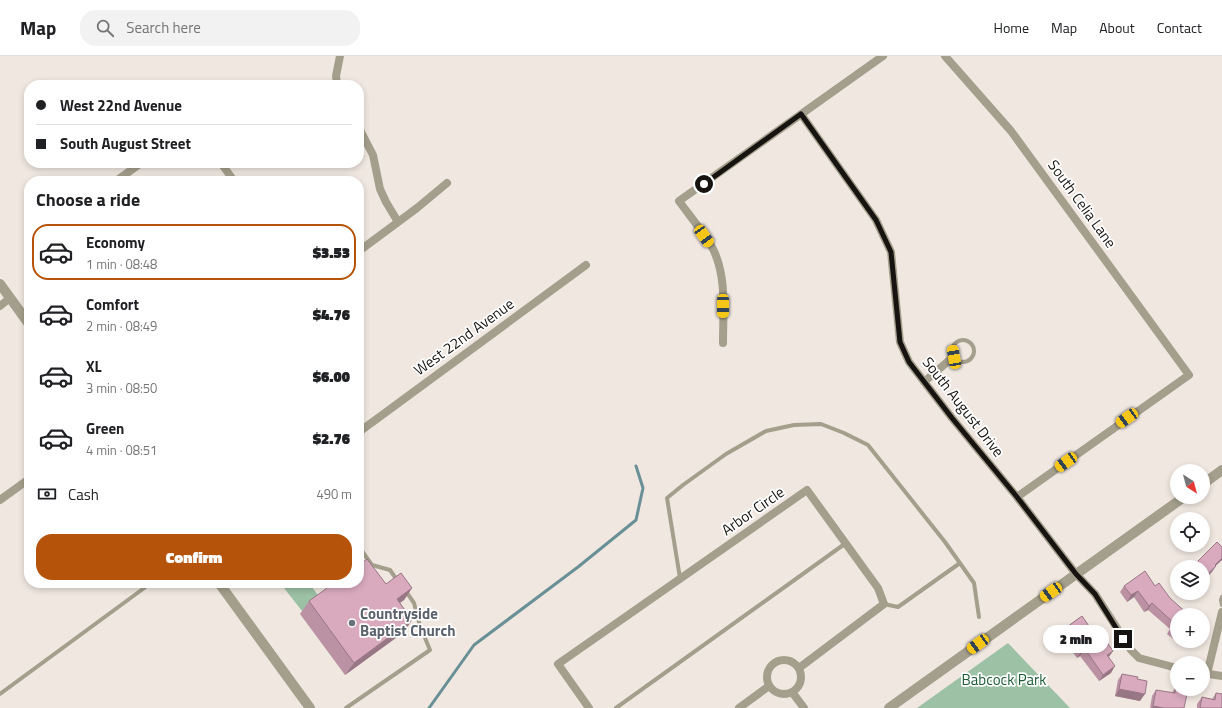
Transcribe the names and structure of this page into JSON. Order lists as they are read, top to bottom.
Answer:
{
  "streets": {
    "street": [
      "South Celia Lane",
      "West 22nd Avenue",
      "South August Drive",
      "Arbor Circle"
    ]
  },
  "crossings": [
    ["South Celia Lane", "South August Drive"]
  ],
  "parks": ["Babcock Park"],
  "places": ["Countryside Baptist Church"],
  "north": "bottom right",
  "page": {
    "header": "Map",
    "search": "Search here",
    "nav": [
      "Home",
      "Map",
      "About",
      "Contact"
    ],
    "banner": ["West 22nd Avenue", "South August Street"],
    "heading": "Choose a ride",
    "list": [
      {
        "name": "Economy",
        "note": "1 min · 08:48",
        "value": "$3.53"
      },
      {
        "name": "Comfort",
        "note": "2 min · 08:49",
        "value": "$4.76"
      },
      {
        "name": "XL",
        "note": "3 min · 08:50",
        "value": "$6.00"
      },
      {
        "name": "Green",
        "note": "4 min · 08:51",
        "value": "$2.76"
      }
    ],
    "map_buttons": ["+", "−"],
    "pay": ["Cash", "490 m"],
    "buttons": "Confirm",
    "bubble": "2 min"
  }
}
